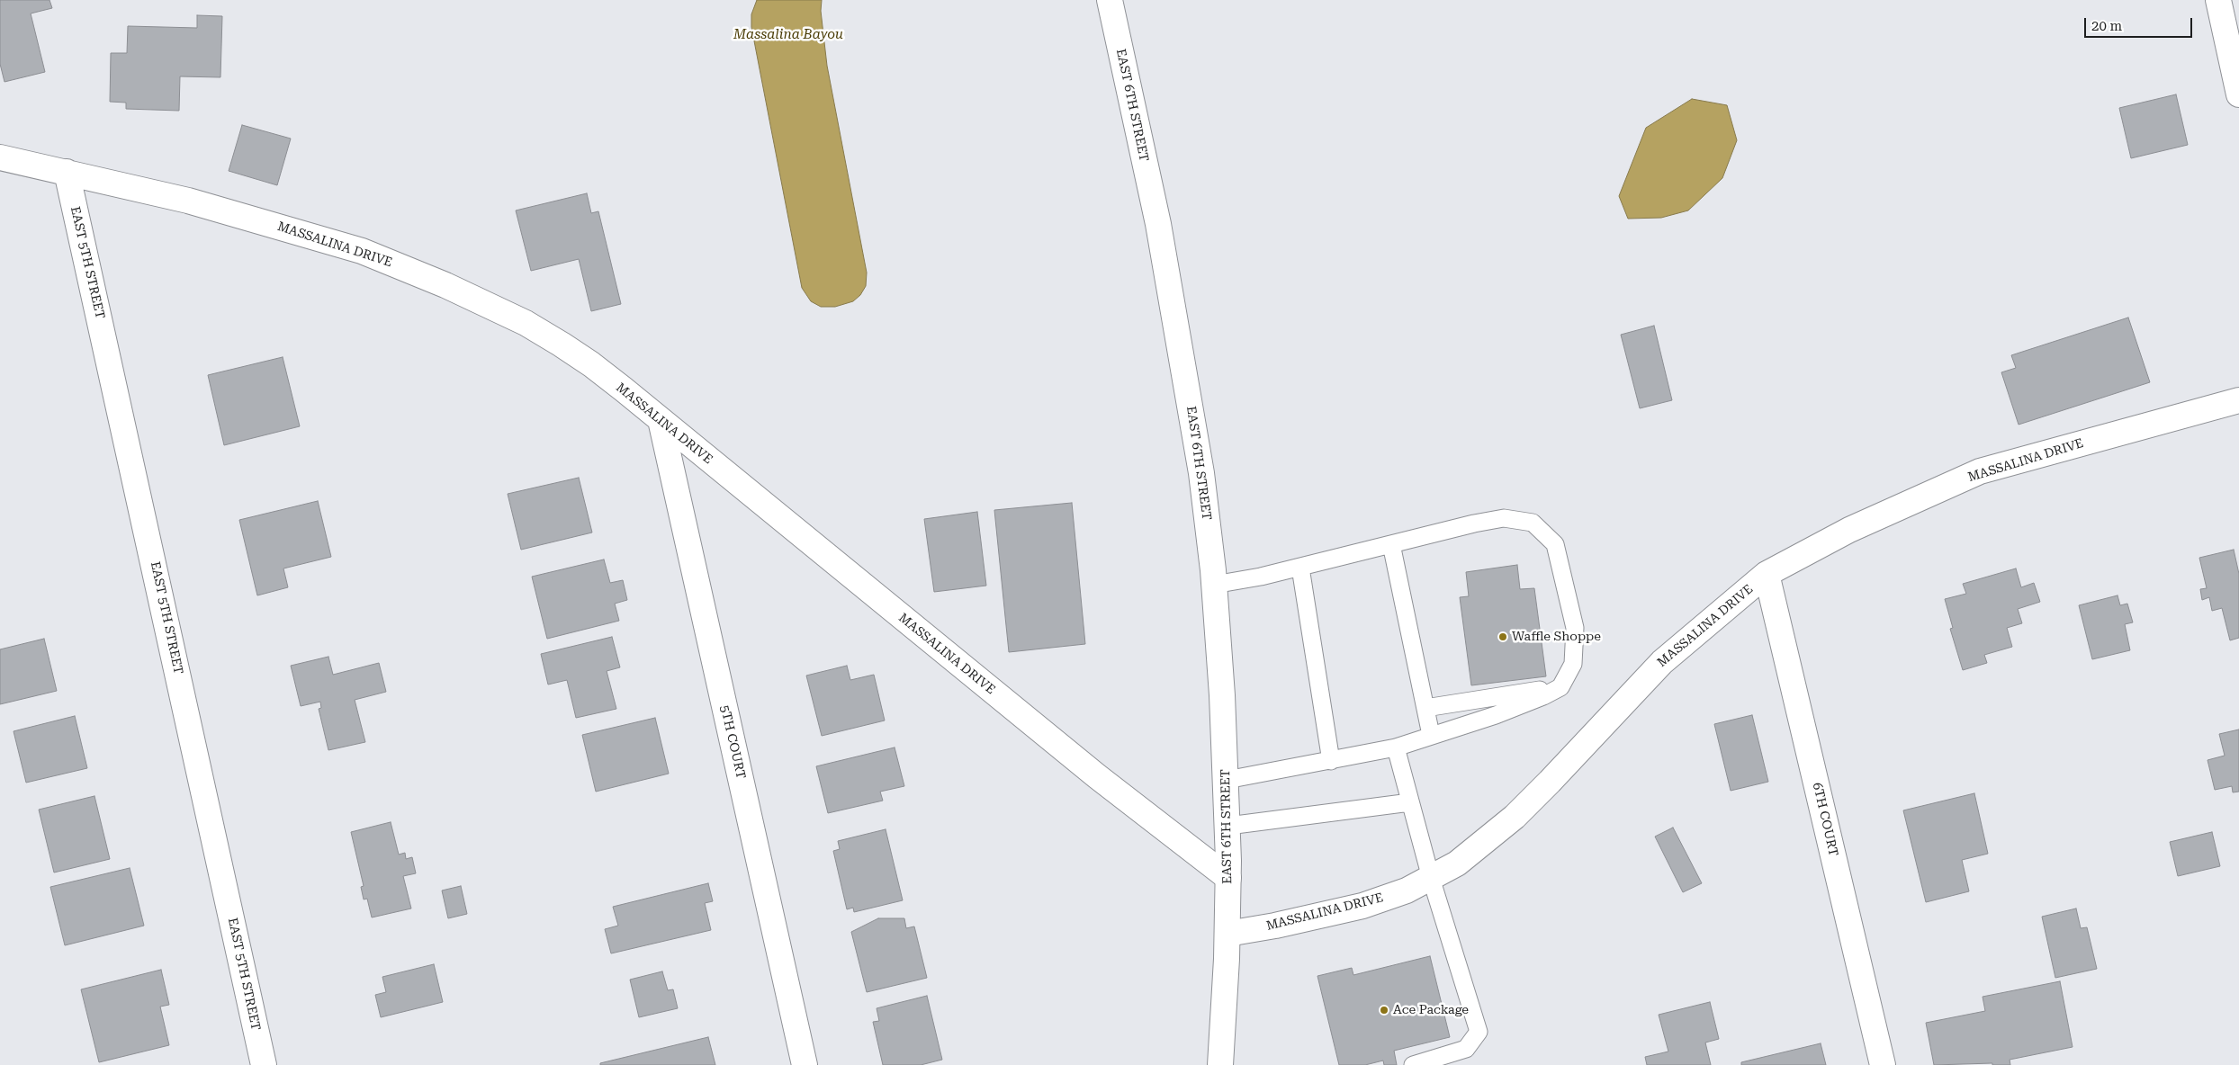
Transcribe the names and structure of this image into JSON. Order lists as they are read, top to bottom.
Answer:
{
  "streets": {
    "street": [
      "EAST 6TH STREET",
      "MASSALINA DRIVE",
      "EAST 5TH STREET",
      "5TH COURT",
      "6TH COURT"
    ]
  },
  "crossings": [
    ["EAST 6TH STREET", "MASSALINA DRIVE"],
    ["MASSALINA DRIVE", "EAST 5TH STREET"],
    ["MASSALINA DRIVE", "5TH COURT"],
    ["MASSALINA DRIVE", "6TH COURT"]
  ],
  "water": ["Massalina Bayou"],
  "places": ["Waffle Shoppe", "Ace Package"],
  "scale_bar": "20 m"
}
